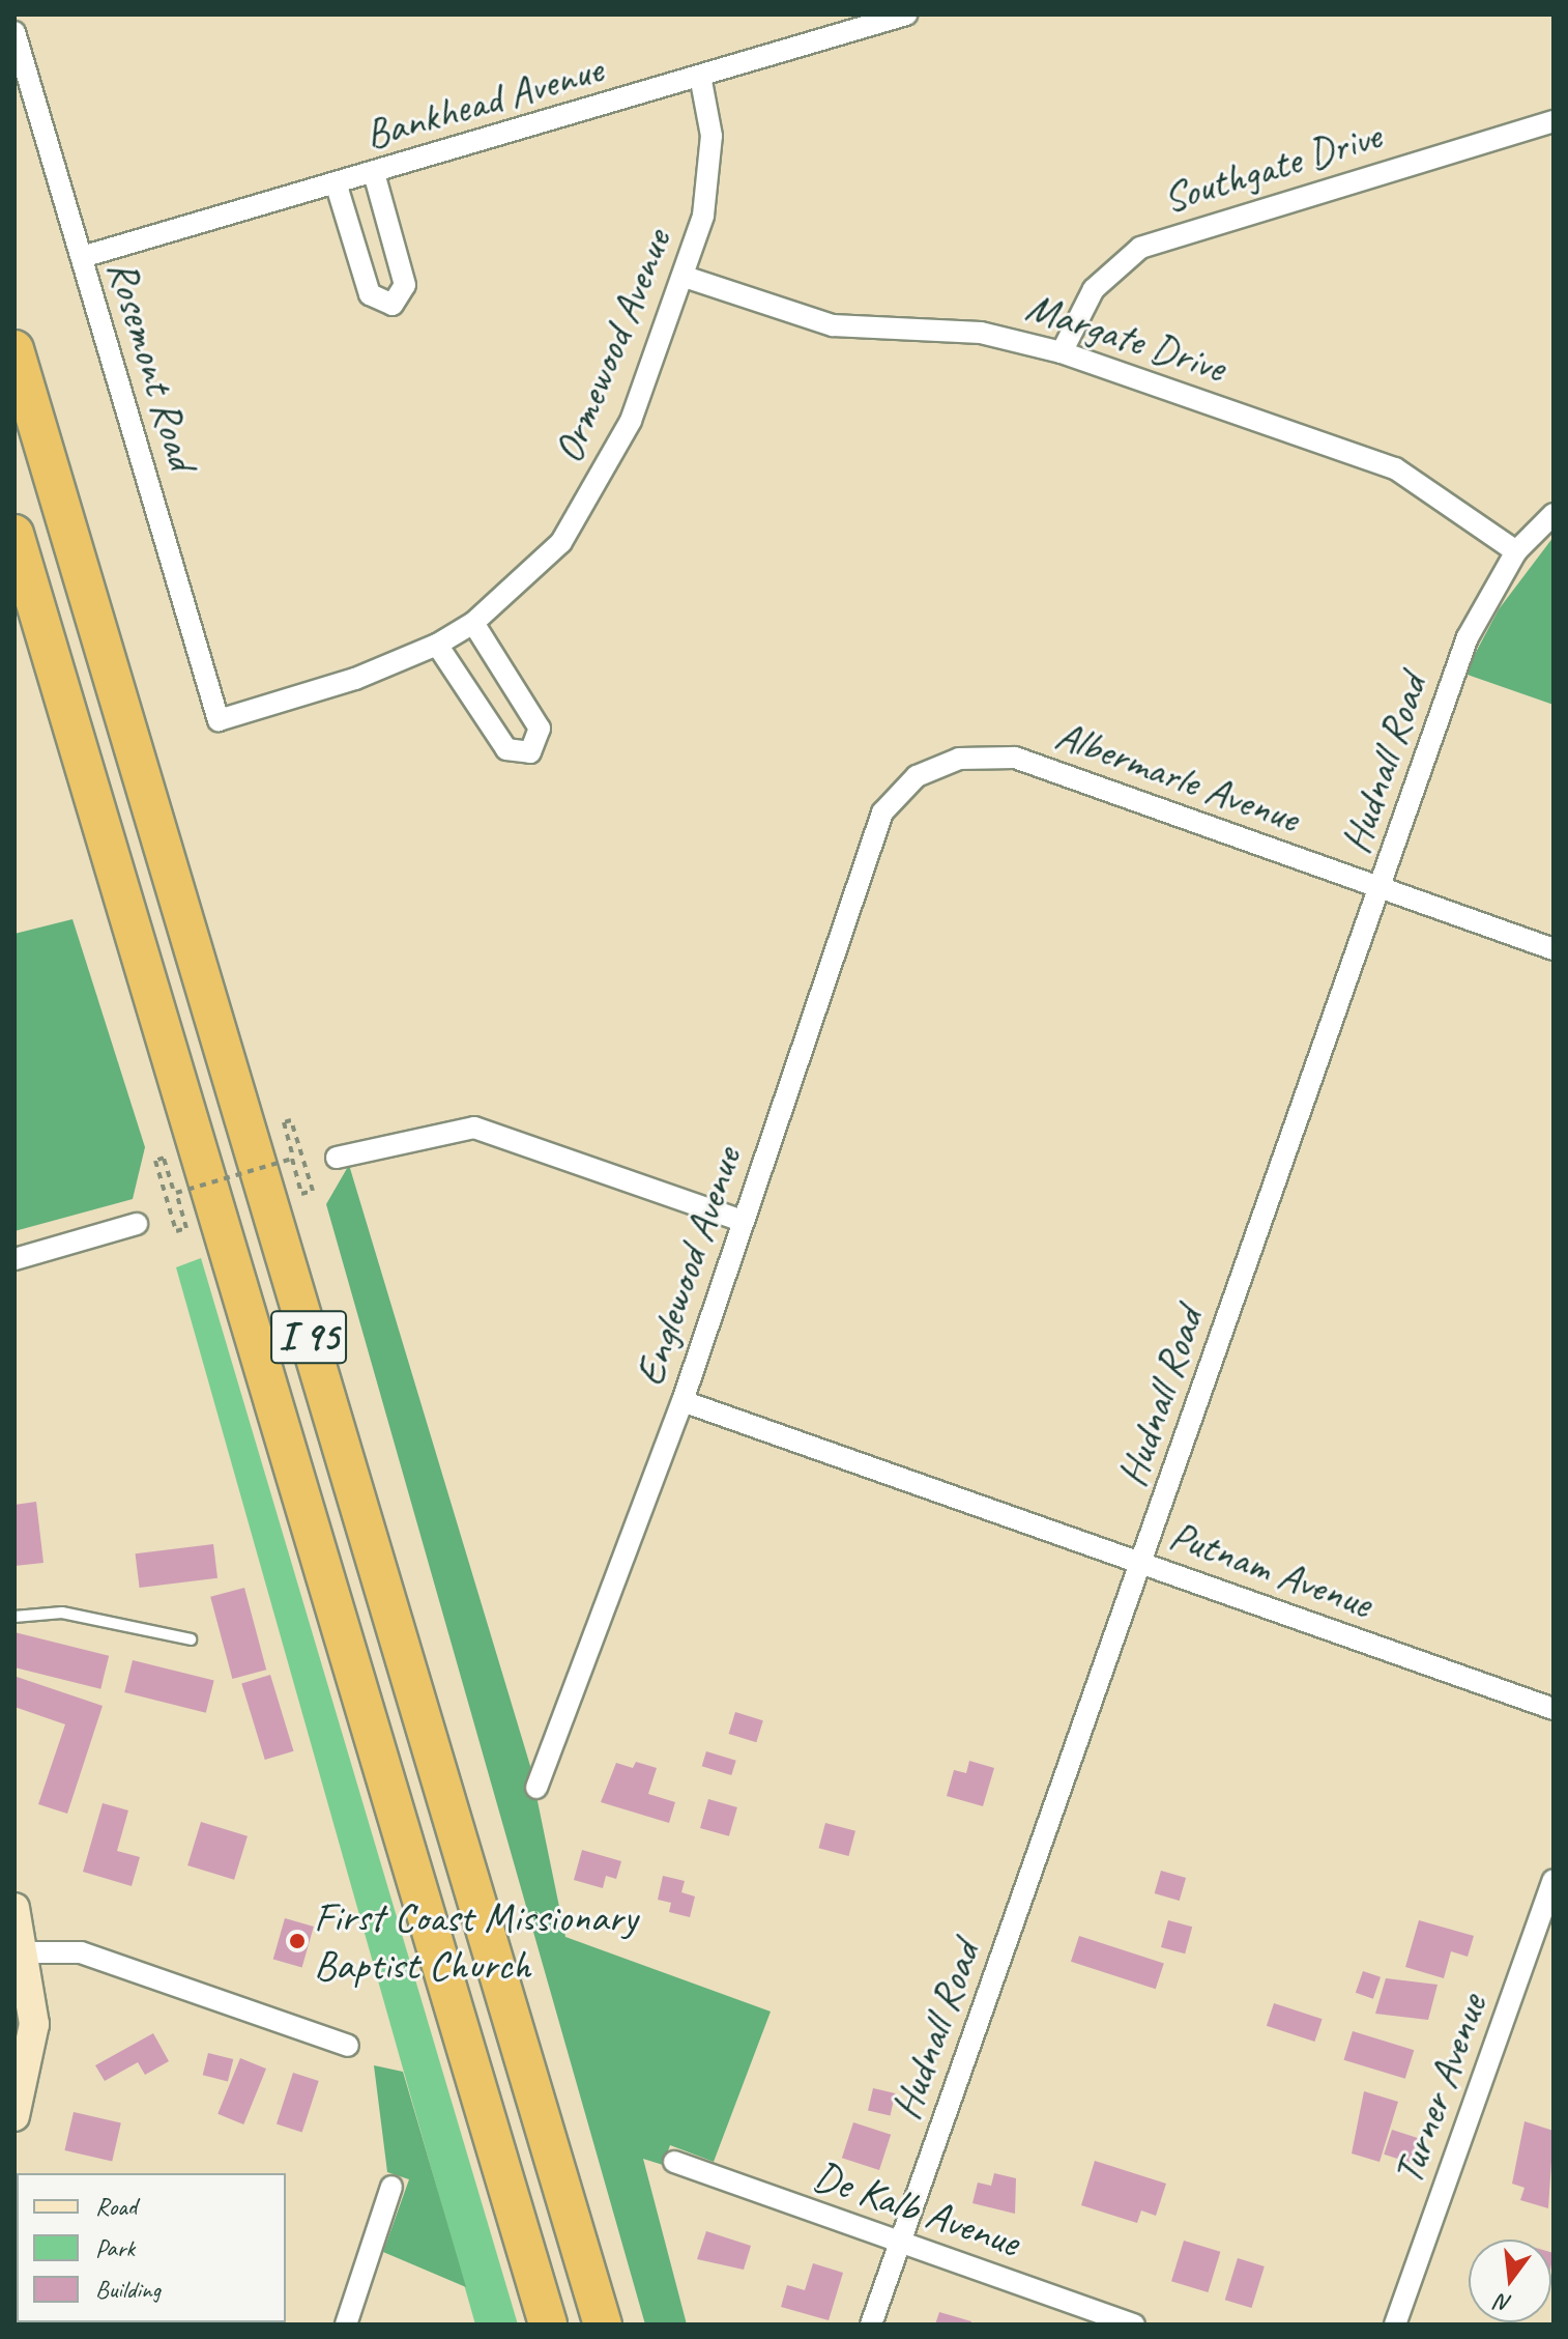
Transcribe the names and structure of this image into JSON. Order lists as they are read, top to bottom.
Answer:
{
  "streets": {
    "highway": ["I 95"],
    "street": [
      "Bankhead Avenue",
      "Southgate Drive",
      "Margate Drive",
      "Ormewood Avenue",
      "Rosemont Road",
      "Hudnall Road",
      "Albermarle Avenue",
      "Englewood Avenue",
      "Putnam Avenue",
      "Turner Avenue",
      "De Kalb Avenue"
    ]
  },
  "crossings": [
    ["Bankhead Avenue", "Ormewood Avenue"],
    ["Bankhead Avenue", "Rosemont Road"],
    ["Southgate Drive", "Margate Drive"],
    ["Margate Drive", "Ormewood Avenue"],
    ["Margate Drive", "Hudnall Road"],
    ["Ormewood Avenue", "Rosemont Road"],
    ["Hudnall Road", "Albermarle Avenue"],
    ["Hudnall Road", "Putnam Avenue"],
    ["Hudnall Road", "De Kalb Avenue"],
    ["Albermarle Avenue", "Englewood Avenue"],
    ["Englewood Avenue", "Putnam Avenue"]
  ],
  "places": ["First Coast Missionary Baptist Church"],
  "legend": ["Road", "Park", "Building"],
  "north": "bottom"
}
